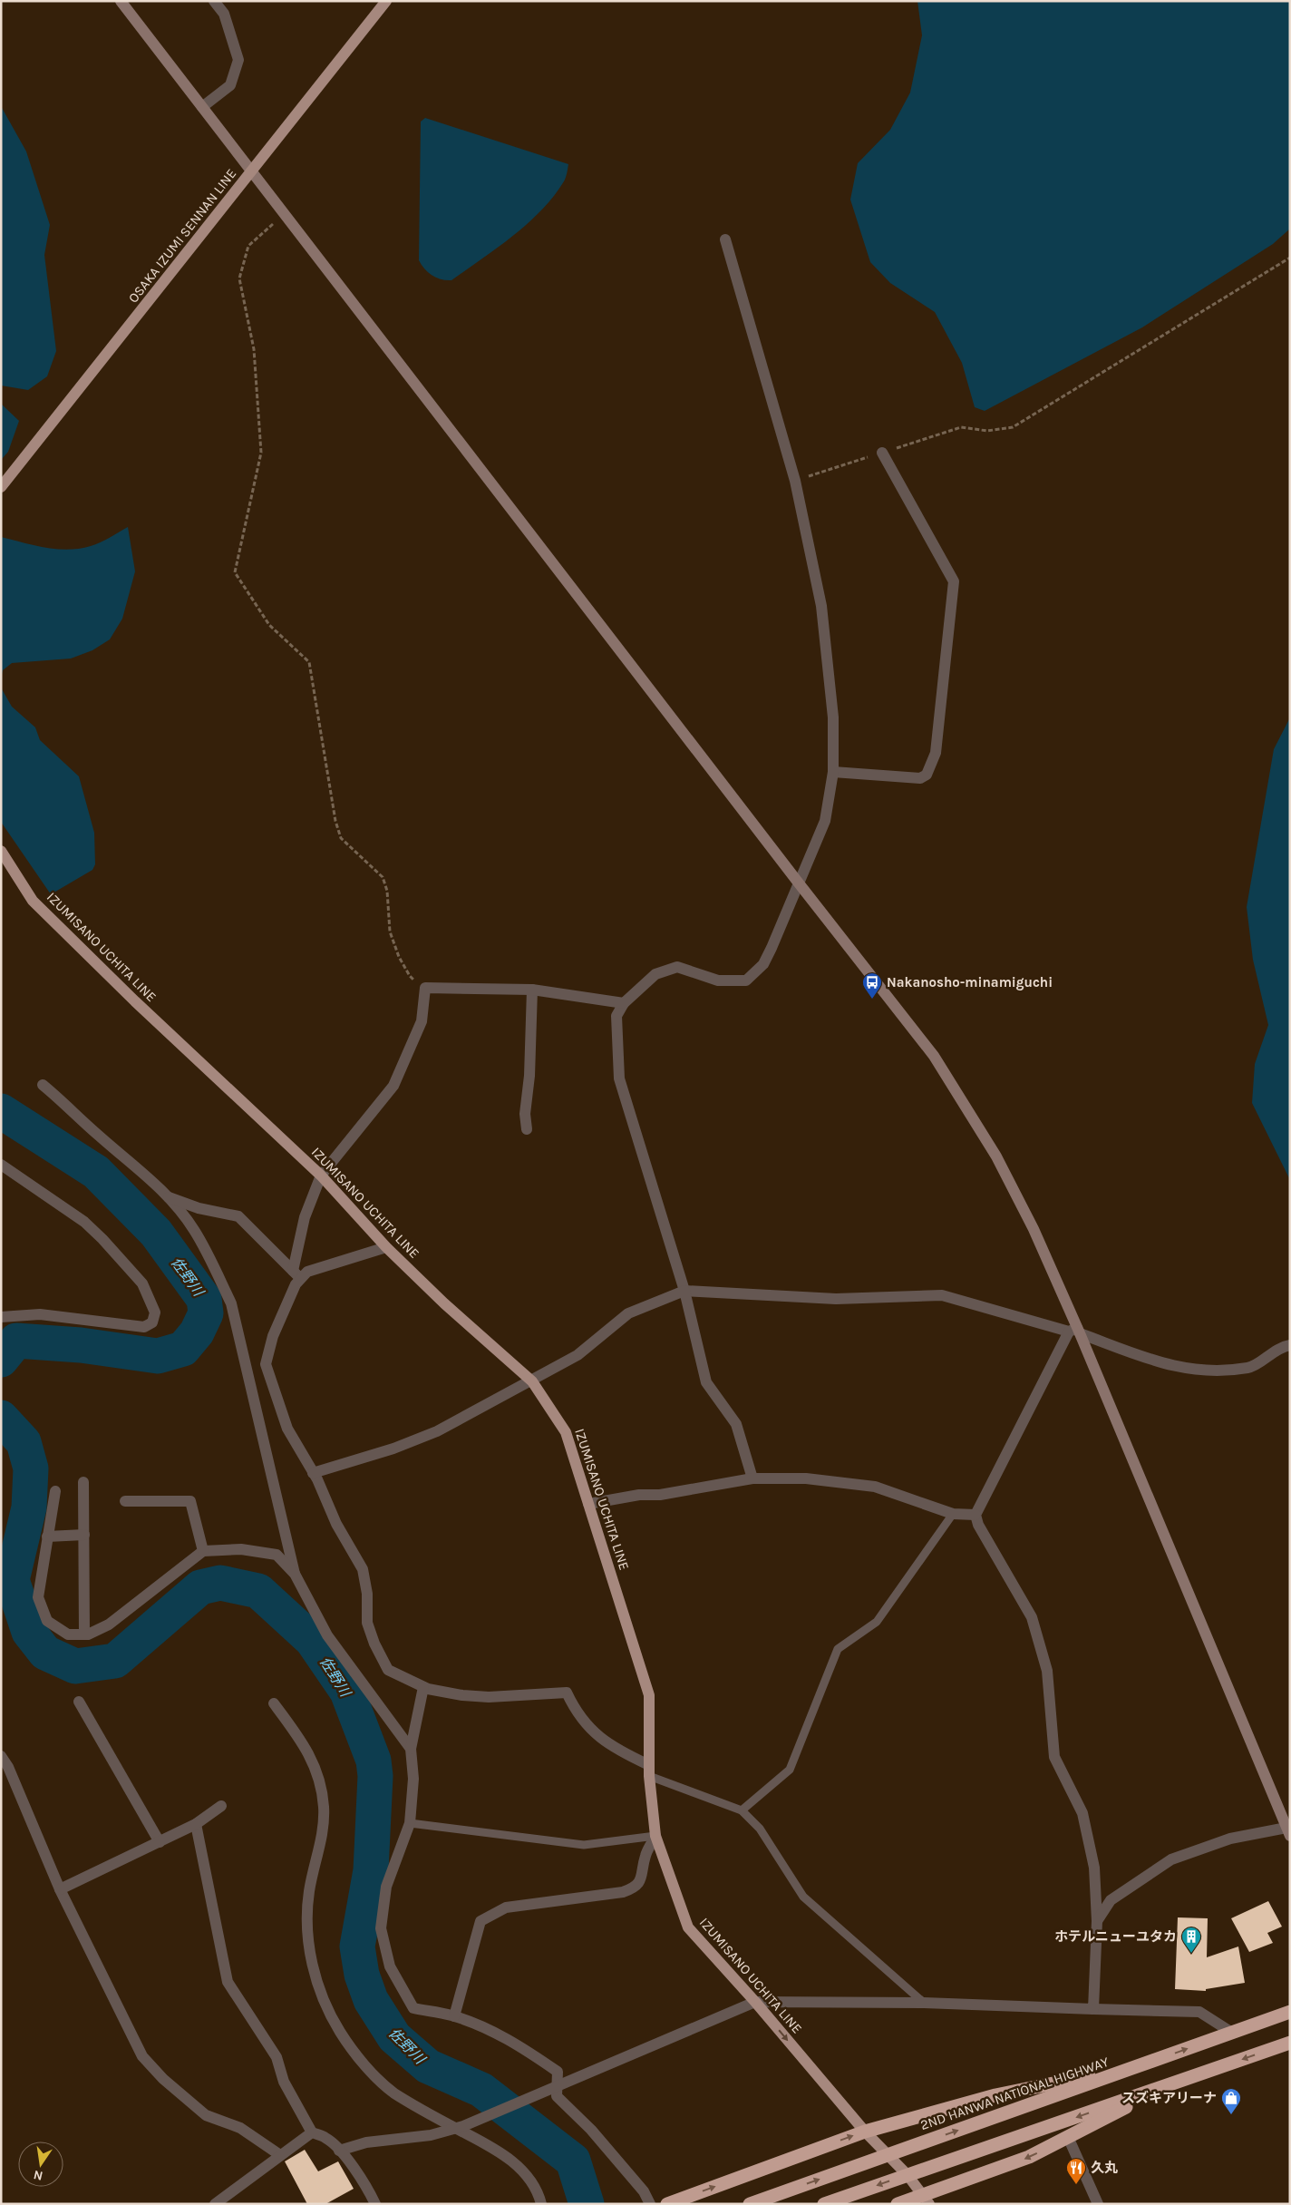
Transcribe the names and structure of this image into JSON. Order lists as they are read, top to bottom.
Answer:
{
  "streets": {
    "highway": ["2ND HANWA NATIONAL HIGHWAY"],
    "main road": ["OSAKA IZUMI SENNAN LINE", "IZUMISANO UCHITA LINE"]
  },
  "crossings": [
    ["IZUMISANO UCHITA LINE", "2ND HANWA NATIONAL HIGHWAY"]
  ],
  "water": ["佐野川"],
  "places": {
    "bus stop": ["Nakanosho-minamiguchi"],
    "building": ["ホテルニューユタカ"],
    "shop": ["スズキアリーナ"],
    "restaurant": ["久丸"]
  },
  "north": "bottom"
}
